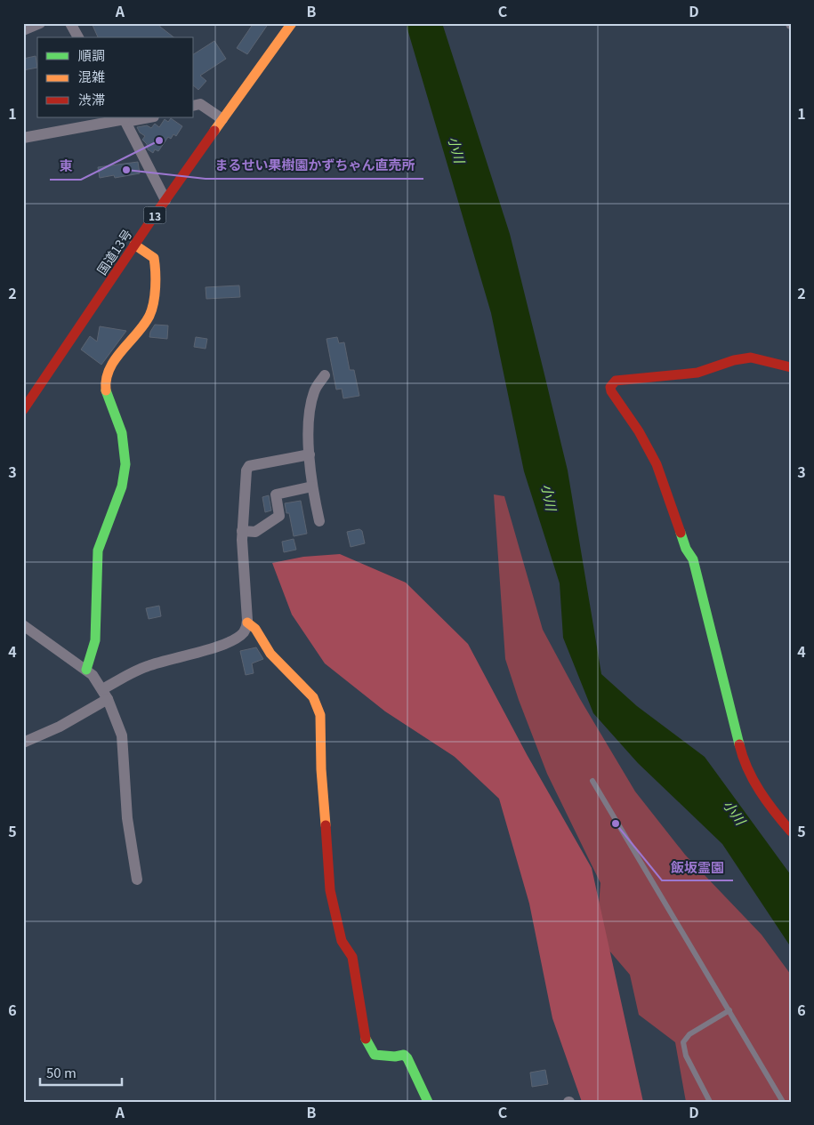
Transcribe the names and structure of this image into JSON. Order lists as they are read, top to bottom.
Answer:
{
  "streets": {
    "main road": ["13", "国道13号"]
  },
  "water": ["小川"],
  "places": ["東", "まるせい果樹園かずちゃん直売所", "飯坂霊園"],
  "legend": ["順調", "混雑", "渋滞"],
  "scale_bar": "50 m",
  "grid": {
    "columns": [
      "A",
      "B",
      "C",
      "D"
    ],
    "rows": [
      "1",
      "2",
      "3",
      "4",
      "5",
      "6"
    ]
  }
}
